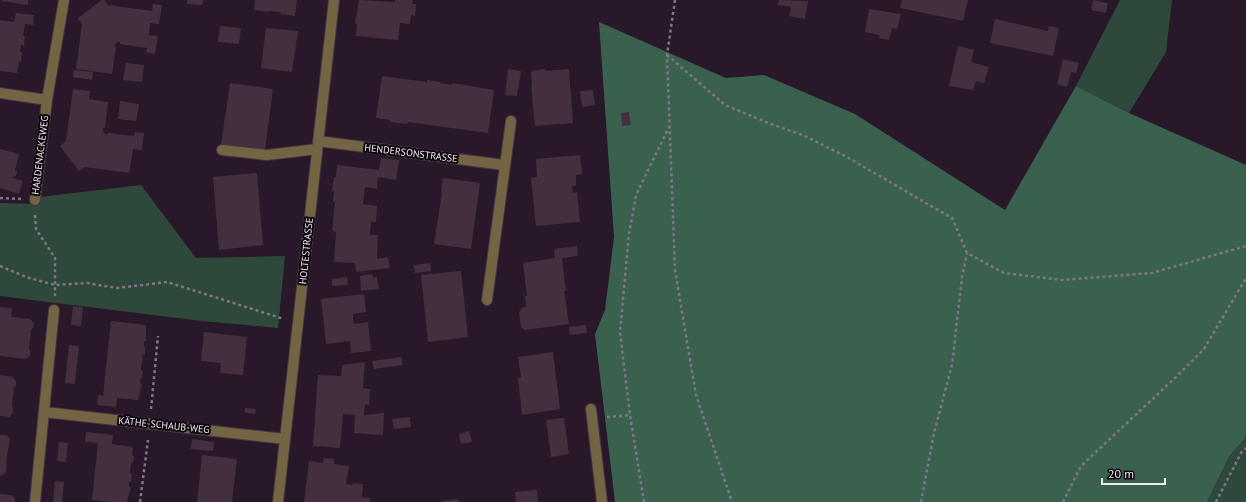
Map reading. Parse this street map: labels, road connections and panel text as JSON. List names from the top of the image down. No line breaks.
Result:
{"streets":{"street":["HENDERSONSTRASSE","HARDENACKEWEG","HOLTESTRASSE","KÄTHE-SCHAUB-WEG"]},"crossings":[["HENDERSONSTRASSE","HOLTESTRASSE"],["HOLTESTRASSE","KÄTHE-SCHAUB-WEG"]],"scale_bar":"20 m"}
